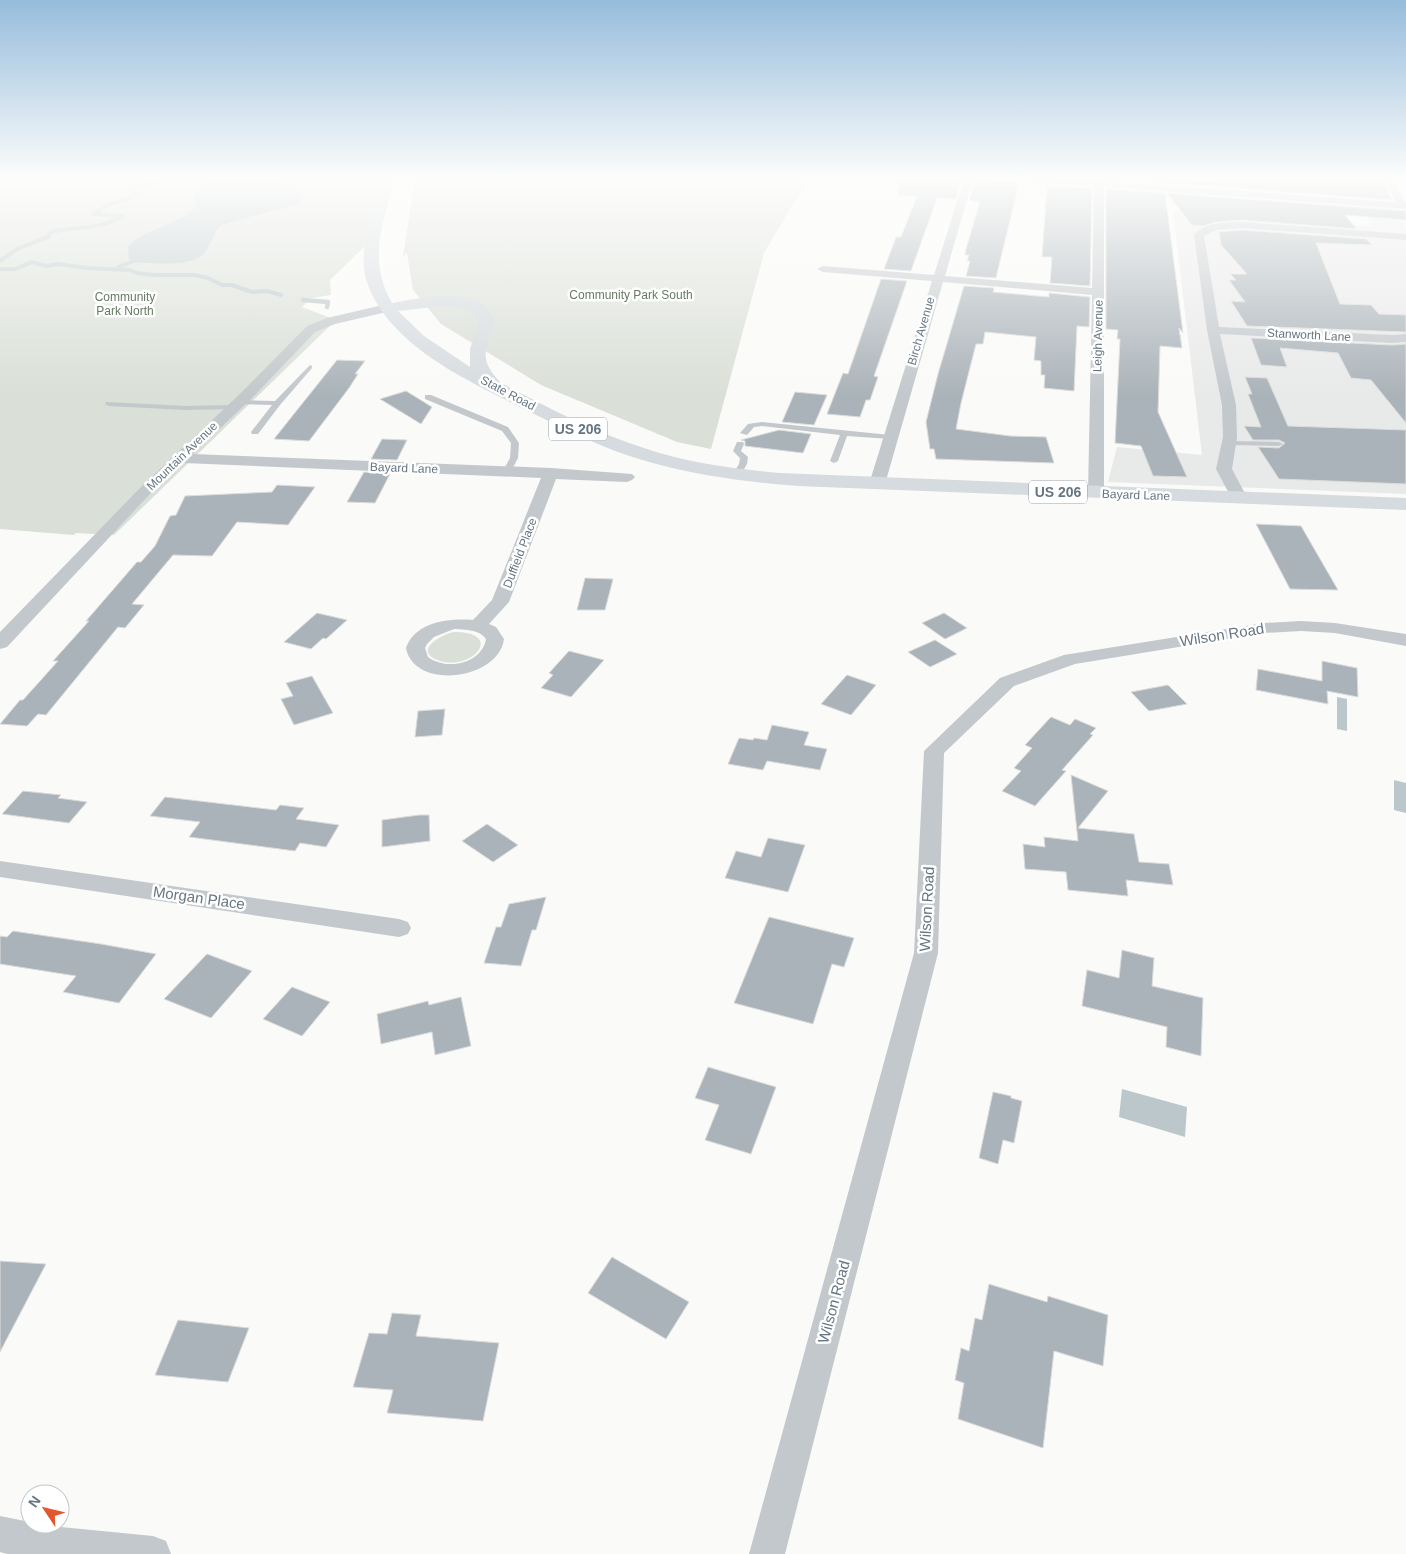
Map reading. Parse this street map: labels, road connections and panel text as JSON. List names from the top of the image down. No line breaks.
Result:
{"streets":{"highway":["State Road","US 206","Bayard Lane"],"street":["Birch Avenue","Stanworth Lane","Leigh Avenue","Mountain Avenue","Duffield Place","Wilson Road","Morgan Place"]},"crossings":[["Birch Avenue","Bayard Lane"],["Leigh Avenue","Bayard Lane"],["State Road","Mountain Avenue"],["State Road","Bayard Lane"],["Mountain Avenue","Bayard Lane"],["Bayard Lane","Duffield Place"]],"parks":["Community Park South","Community Park North"],"north":"top left"}
